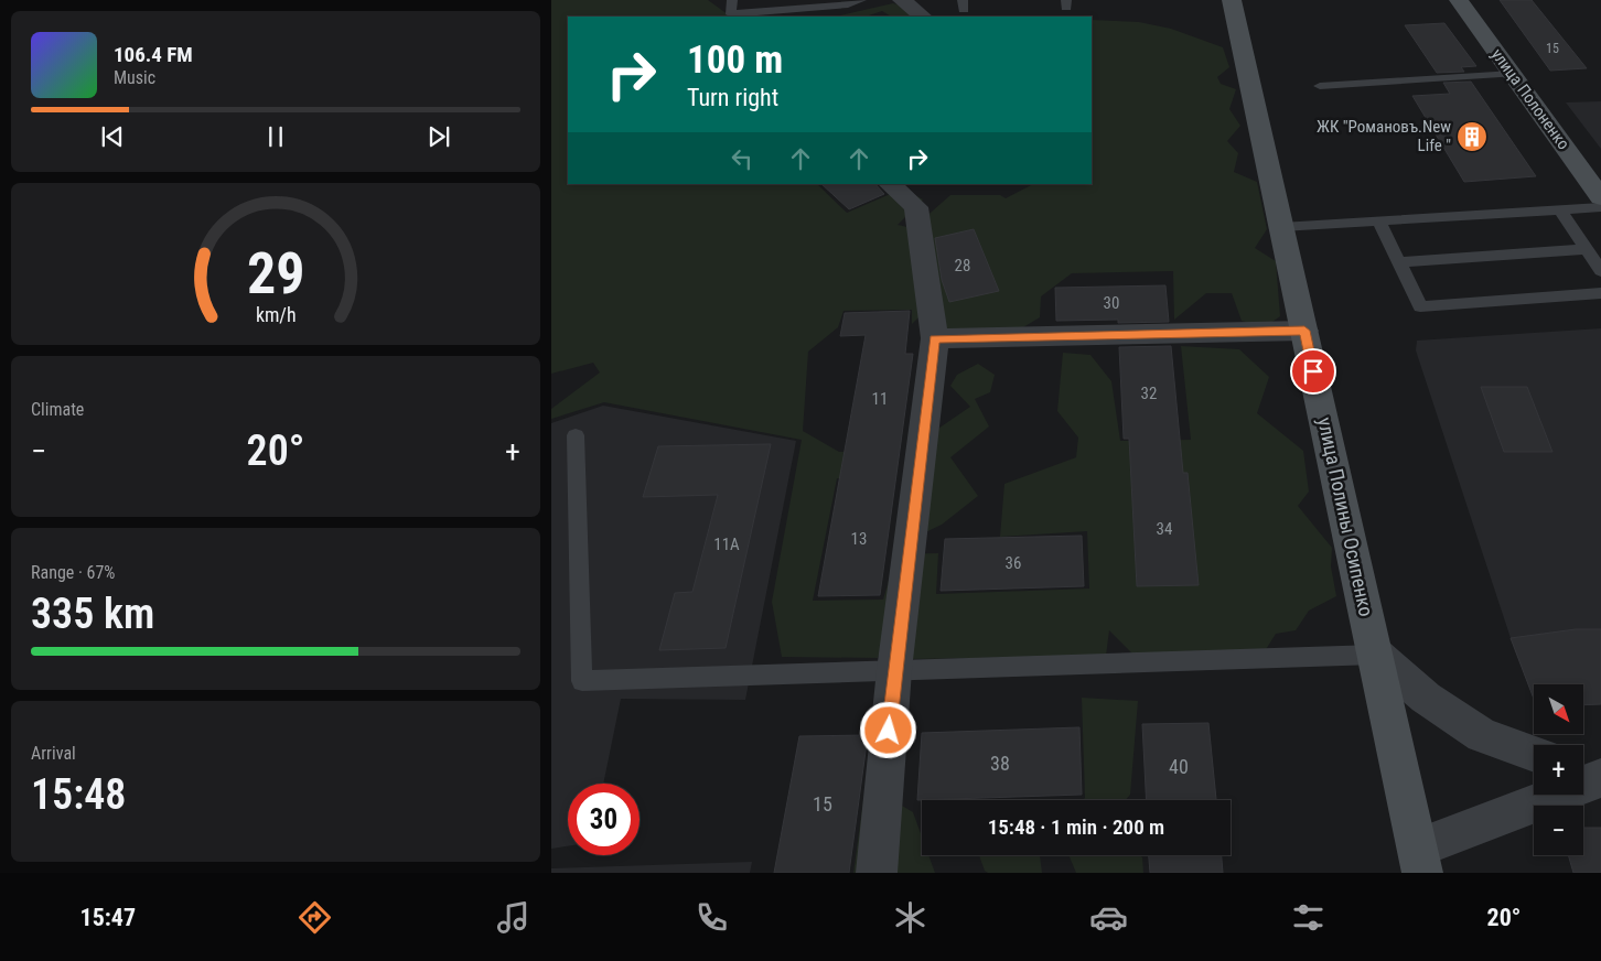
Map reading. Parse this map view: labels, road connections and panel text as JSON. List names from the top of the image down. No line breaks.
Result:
{"streets":{"main road":["улица Полоненко","улица Полины Осипенко"]},"places":{"building":["ЖК \"Романовъ.New Life \""]},"house_numbers":["15","28","30","32","11","34","13","11А","36","38","40","15"],"north":"bottom right","page":{"turn":["100 m","Turn right"],"song":["106.4 FM","Music"],"tile":["Climate",["Range · 67%","335 km"],["Arrival","15:48"]],"heat":["−","20°","+"],"map_buttons":["+","−"],"limit":"30","trip":"15:48 · 1 min · 200 m","tabs":["15:47","20°"],"gauge":["29","km/h"]}}
